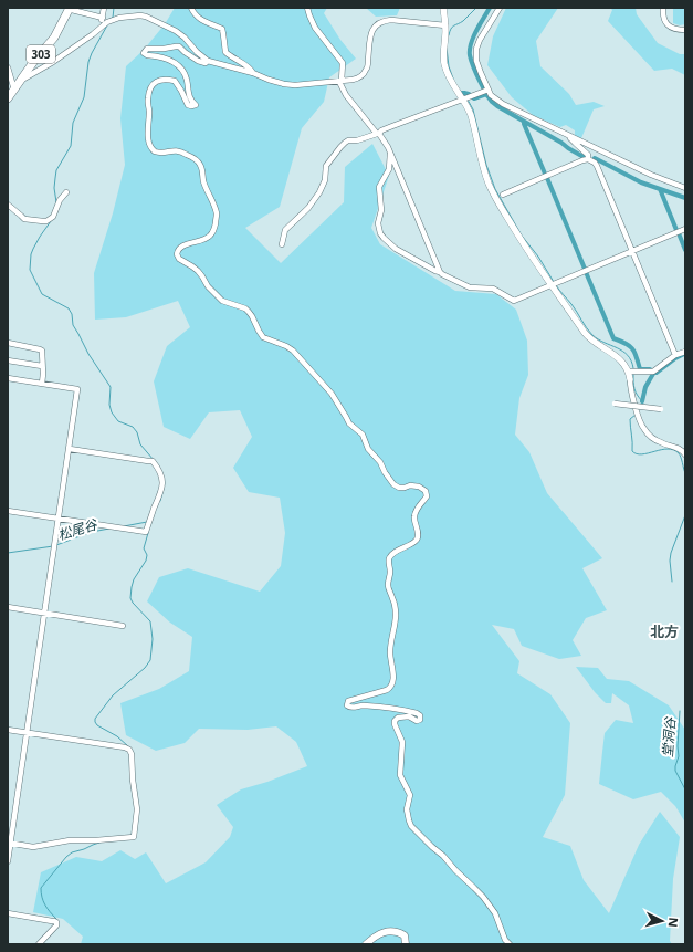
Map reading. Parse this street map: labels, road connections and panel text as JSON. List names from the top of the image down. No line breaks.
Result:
{"streets":{"highway":["303"]},"districts":["北方"],"water":["松尾谷","堂洞谷"],"north":"right"}
